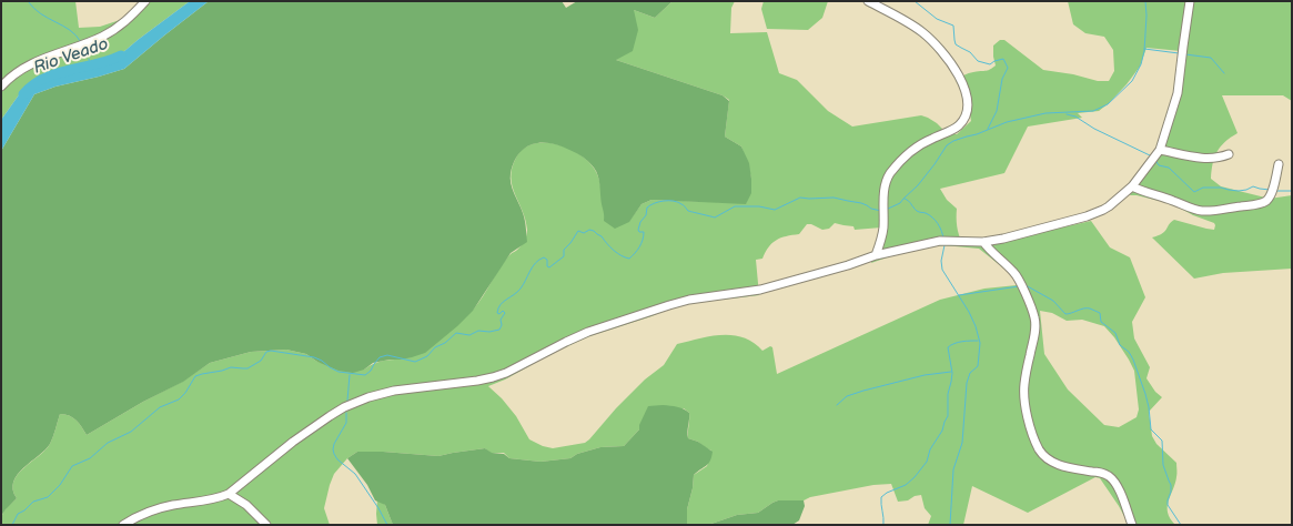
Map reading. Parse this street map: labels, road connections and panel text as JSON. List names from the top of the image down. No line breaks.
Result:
{"water":["Rio Veado"]}
